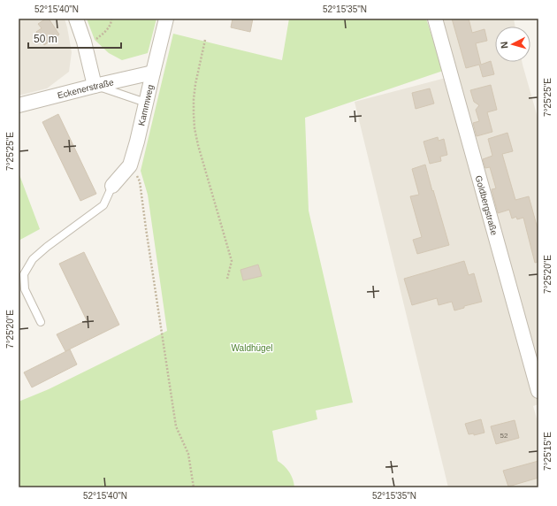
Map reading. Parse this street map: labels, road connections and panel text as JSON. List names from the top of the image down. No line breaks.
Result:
{"streets":{"street":["Eckenerstraße","Kammweg","Goldbergstraße"]},"crossings":[["Eckenerstraße","Kammweg"]],"parks":["Waldhügel"],"house_numbers":["52"],"scale_bar":"50 m","north":"left","coordinates":["52°15'40\"N","52°15'35\"N","7°25'25\"E","7°25'20\"E","7°25'15\"E"]}
